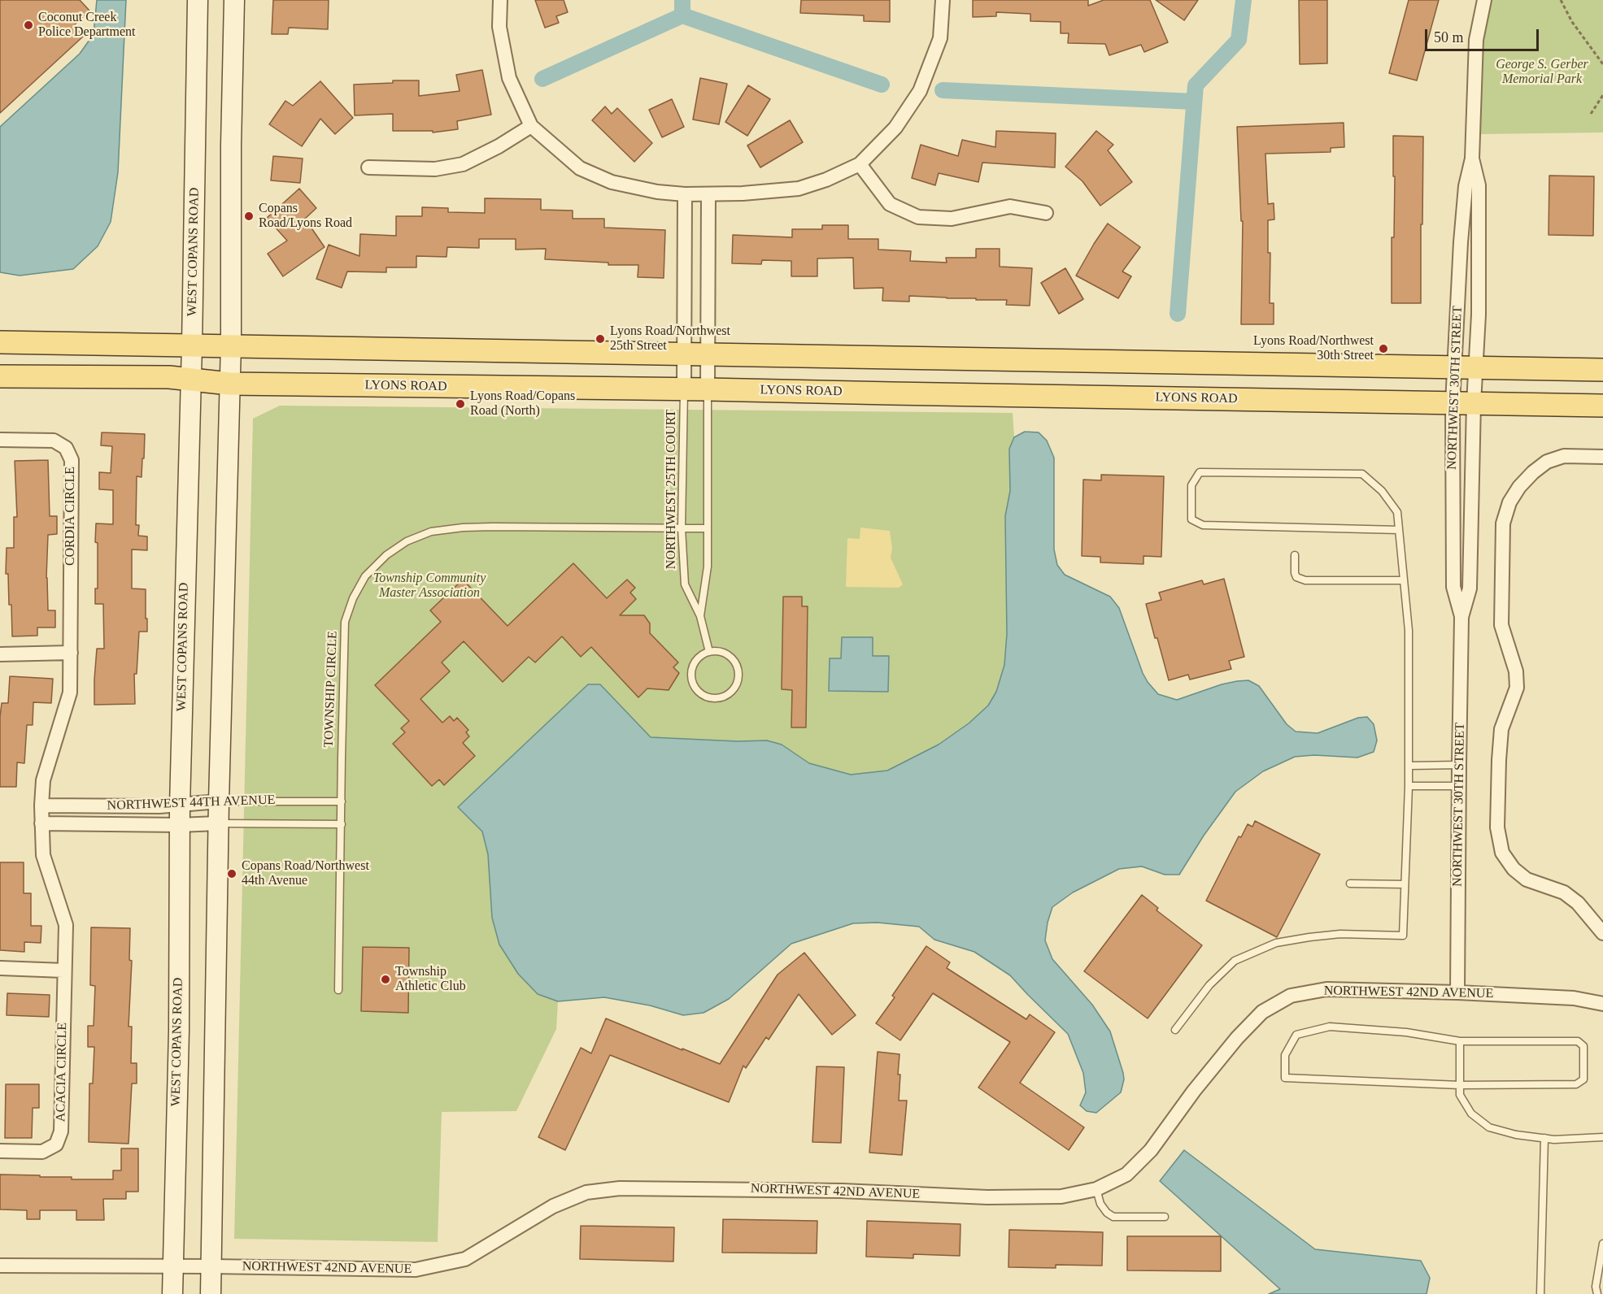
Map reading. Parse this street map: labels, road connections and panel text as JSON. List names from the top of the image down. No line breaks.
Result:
{"streets":{"main road":["WEST COPANS ROAD","LYONS ROAD"],"street":["NORTHWEST 30TH STREET","CORDIA CIRCLE","NORTHWEST 44TH AVENUE","NORTHWEST 42ND AVENUE","ACACIA CIRCLE"],"lane":["NORTHWEST 25TH COURT","TOWNSHIP CIRCLE"]},"crossings":[["WEST COPANS ROAD","LYONS ROAD"],["WEST COPANS ROAD","NORTHWEST 44TH AVENUE"],["WEST COPANS ROAD","NORTHWEST 42ND AVENUE"],["LYONS ROAD","NORTHWEST 30TH STREET"],["LYONS ROAD","NORTHWEST 25TH COURT"],["NORTHWEST 30TH STREET","NORTHWEST 42ND AVENUE"],["NORTHWEST 25TH COURT","TOWNSHIP CIRCLE"],["CORDIA CIRCLE","NORTHWEST 44TH AVENUE"],["CORDIA CIRCLE","ACACIA CIRCLE"],["TOWNSHIP CIRCLE","NORTHWEST 44TH AVENUE"],["NORTHWEST 44TH AVENUE","ACACIA CIRCLE"]],"parks":["George S. Gerber Memorial Park","Township Community Master Association"],"places":["Coconut Creek Police Department","Copans Road/Lyons Road","Lyons Road/Northwest 25th Street","Lyons Road/Northwest 30th Street","Lyons Road/Copans Road (North)","Copans Road/Northwest 44th Avenue","Township Athletic Club"],"scale_bar":"50 m"}
